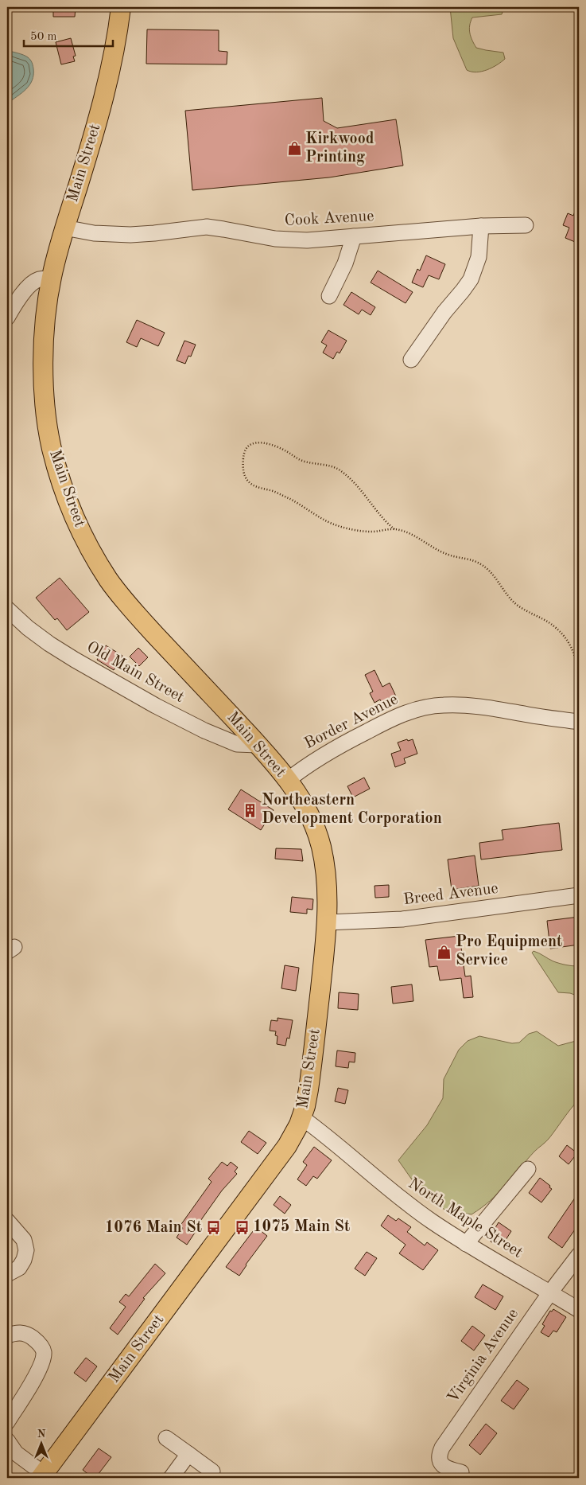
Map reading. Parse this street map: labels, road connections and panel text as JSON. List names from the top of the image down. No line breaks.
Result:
{"streets":{"main road":["Main Street"],"street":["Cook Avenue","Old Main Street","Border Avenue","Breed Avenue","North Maple Street","Virginia Avenue"]},"crossings":[["Main Street","Cook Avenue"],["Main Street","Old Main Street"],["Main Street","Border Avenue"],["Main Street","Breed Avenue"],["Main Street","North Maple Street"],["North Maple Street","Virginia Avenue"]],"places":{"shop":["Kirkwood Printing","Pro Equipment Service"],"building":["Northeastern Development Corporation"],"bus stop":["1075 Main St","1076 Main St"]},"scale_bar":"50 m","north":"top"}
